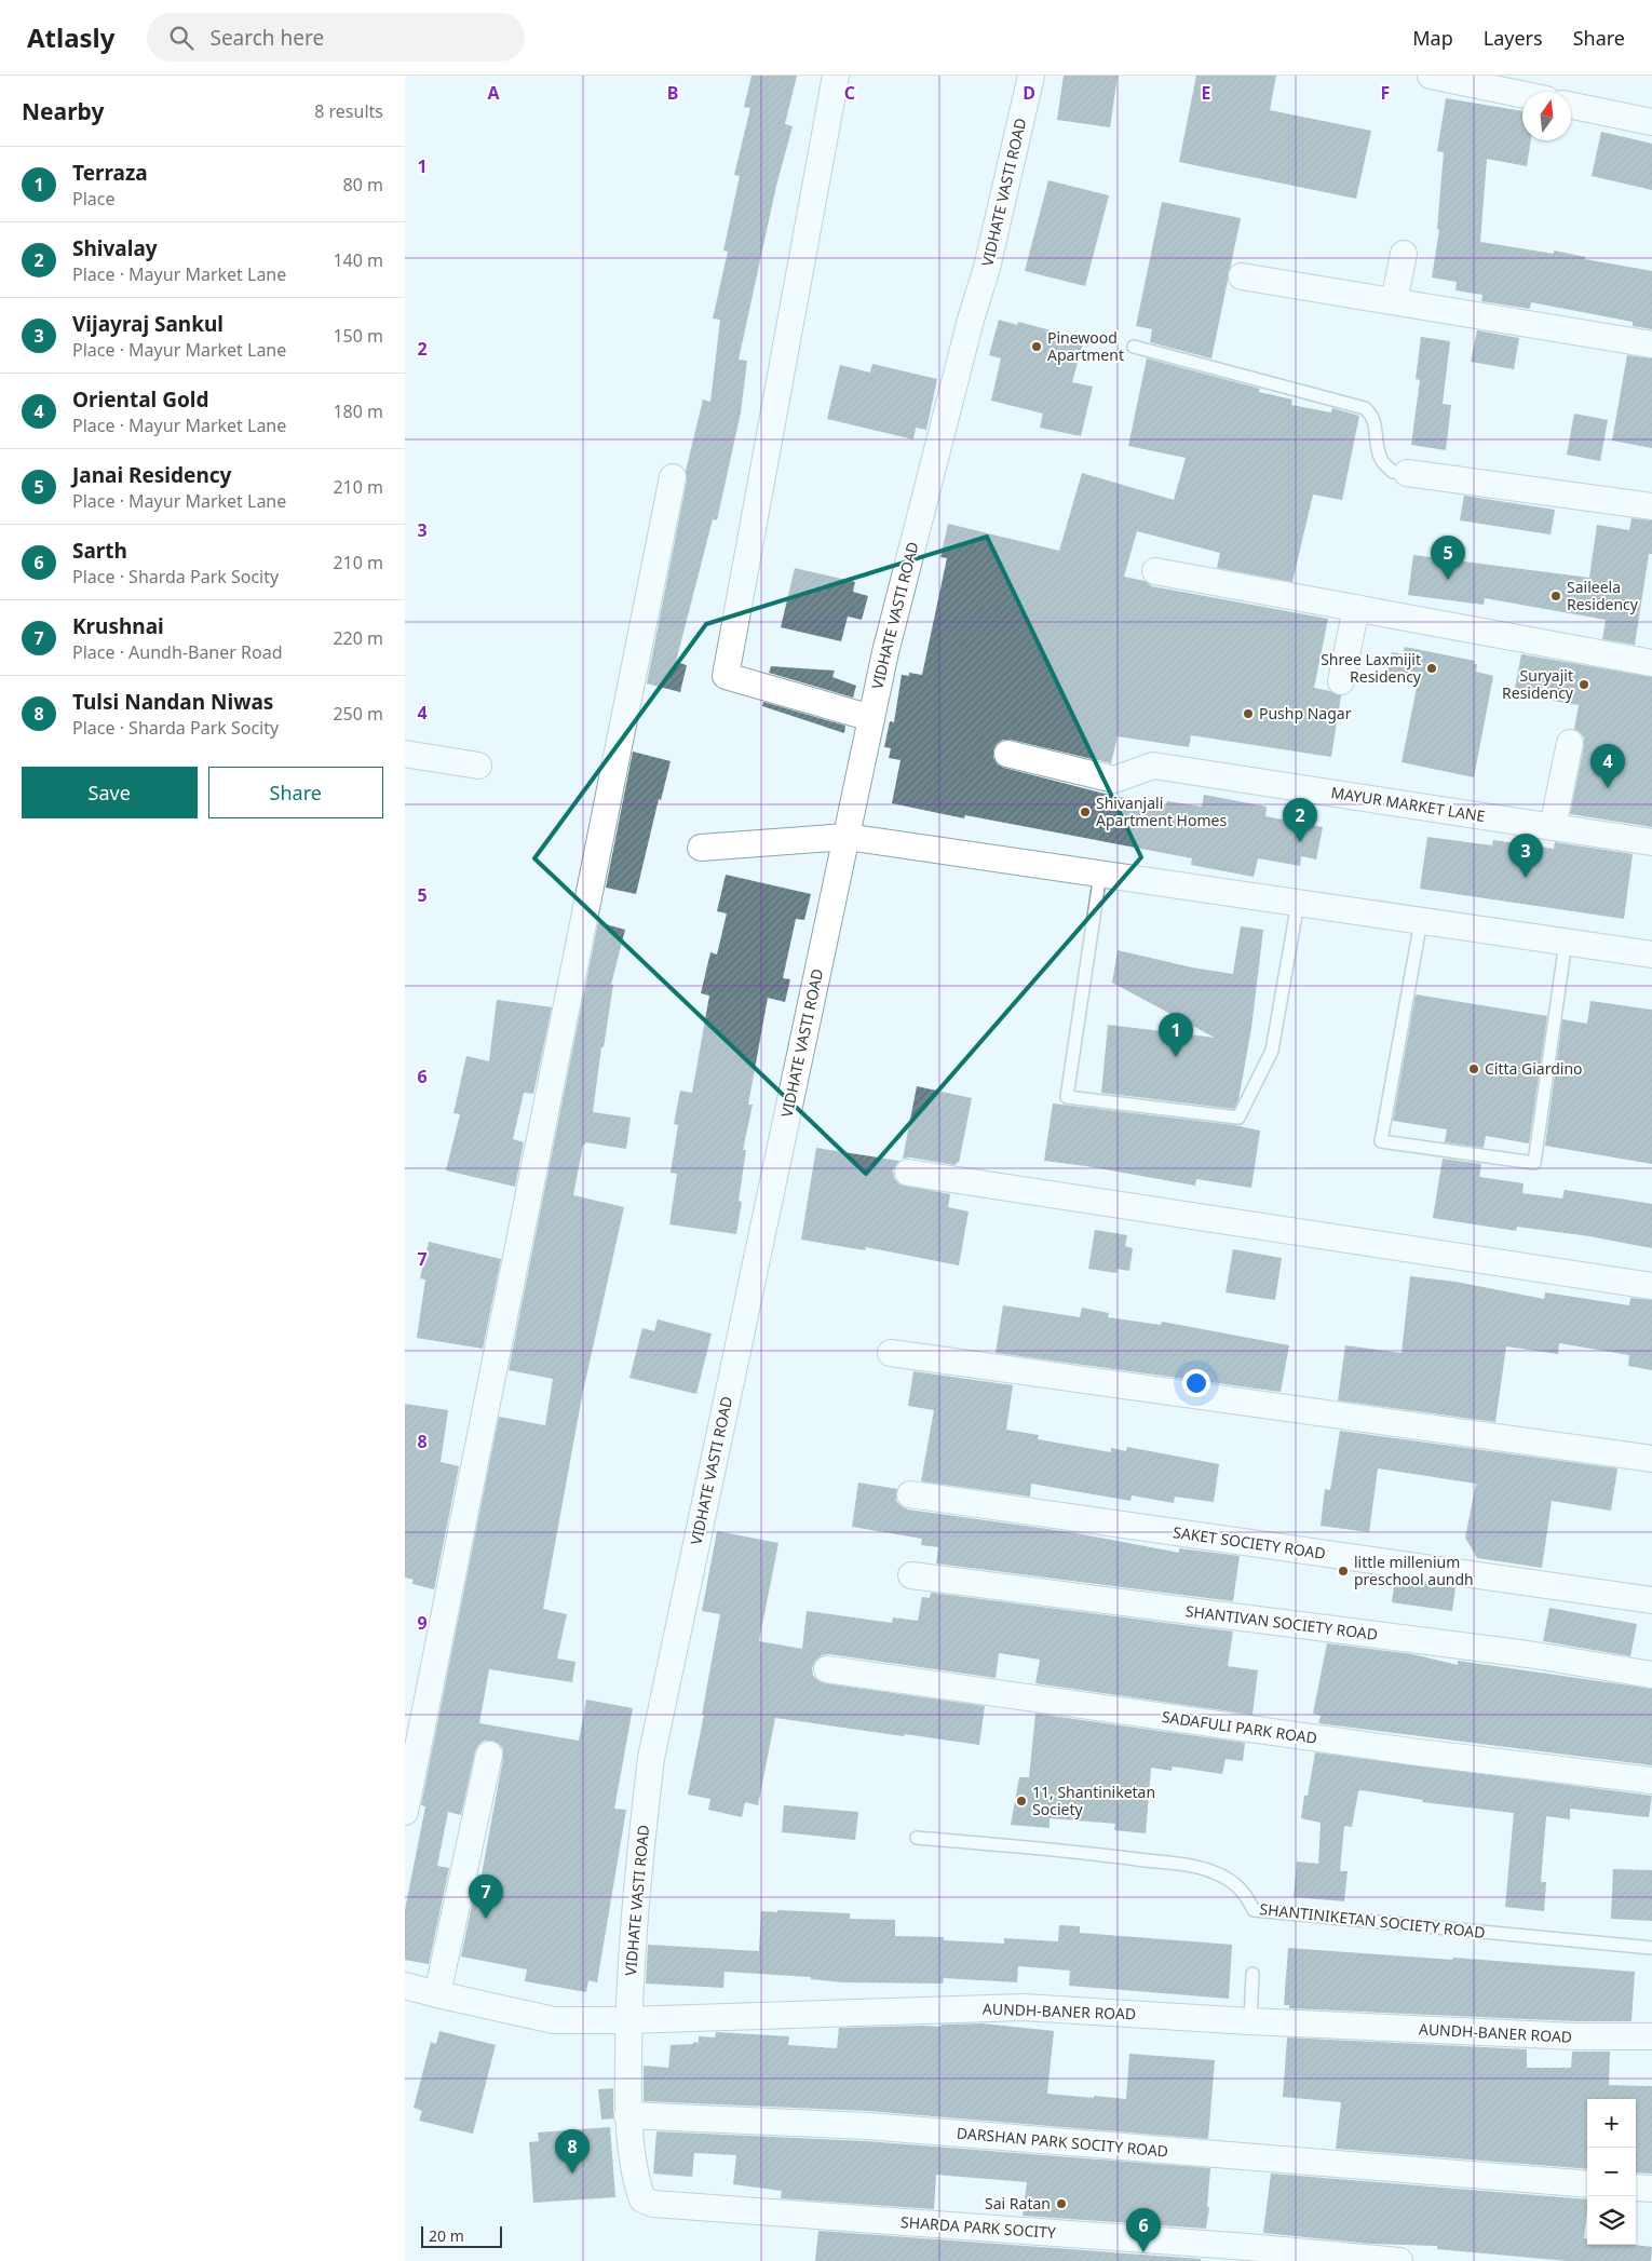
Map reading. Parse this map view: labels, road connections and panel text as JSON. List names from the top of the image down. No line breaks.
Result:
{"streets":{"street":["VIDHATE VASTI ROAD","MAYUR MARKET LANE","SAKET SOCIETY ROAD","SHANTIVAN SOCIETY ROAD","SADAFULI PARK ROAD","AUNDH-BANER ROAD","DARSHAN PARK SOCITY ROAD","SHARDA PARK SOCITY"],"lane":["SHANTINIKETAN SOCIETY ROAD"]},"crossings":[["VIDHATE VASTI ROAD","AUNDH-BANER ROAD"],["DARSHAN PARK SOCITY ROAD","SHARDA PARK SOCITY"]],"places":["Pinewood Apartment","Saileela Residency","Shree Laxmijit Residency","Suryajit Residency","Pushp Nagar","Shivanjali Apartment Homes","Citta Giardino","little millenium preschool aundh","11, Shantiniketan Society","Sai Ratan"],"scale_bar":"20 m","north":"top","page":{"header":"Atlasly","search":"Search here","nav":["Map","Layers","Share"],"heading":["Nearby","8 results"],"list":[{"mark":"1","name":"Terraza","note":"Place","value":"80 m"},{"mark":"2","name":"Shivalay","note":"Place · Mayur Market Lane","value":"140 m"},{"mark":"3","name":"Vijayraj Sankul","note":"Place · Mayur Market Lane","value":"150 m"},{"mark":"4","name":"Oriental Gold","note":"Place · Mayur Market Lane","value":"180 m"},{"mark":"5","name":"Janai Residency","note":"Place · Mayur Market Lane","value":"210 m"},{"mark":"6","name":"Sarth","note":"Place · Sharda Park Socity","value":"210 m"},{"mark":"7","name":"Krushnai","note":"Place · Aundh-Baner Road","value":"220 m"},{"mark":"8","name":"Tulsi Nandan Niwas","note":"Place · Sharda Park Socity","value":"250 m"}],"pins":["5","4","2","3","1","7","8","6"],"buttons":["Save","Share"],"map_buttons":["+","−"],"scale":"20 m"},"grid":{"columns":["A","B","C","D","E","F"],"rows":["1","2","3","4","5","6","7","8","9"]}}
